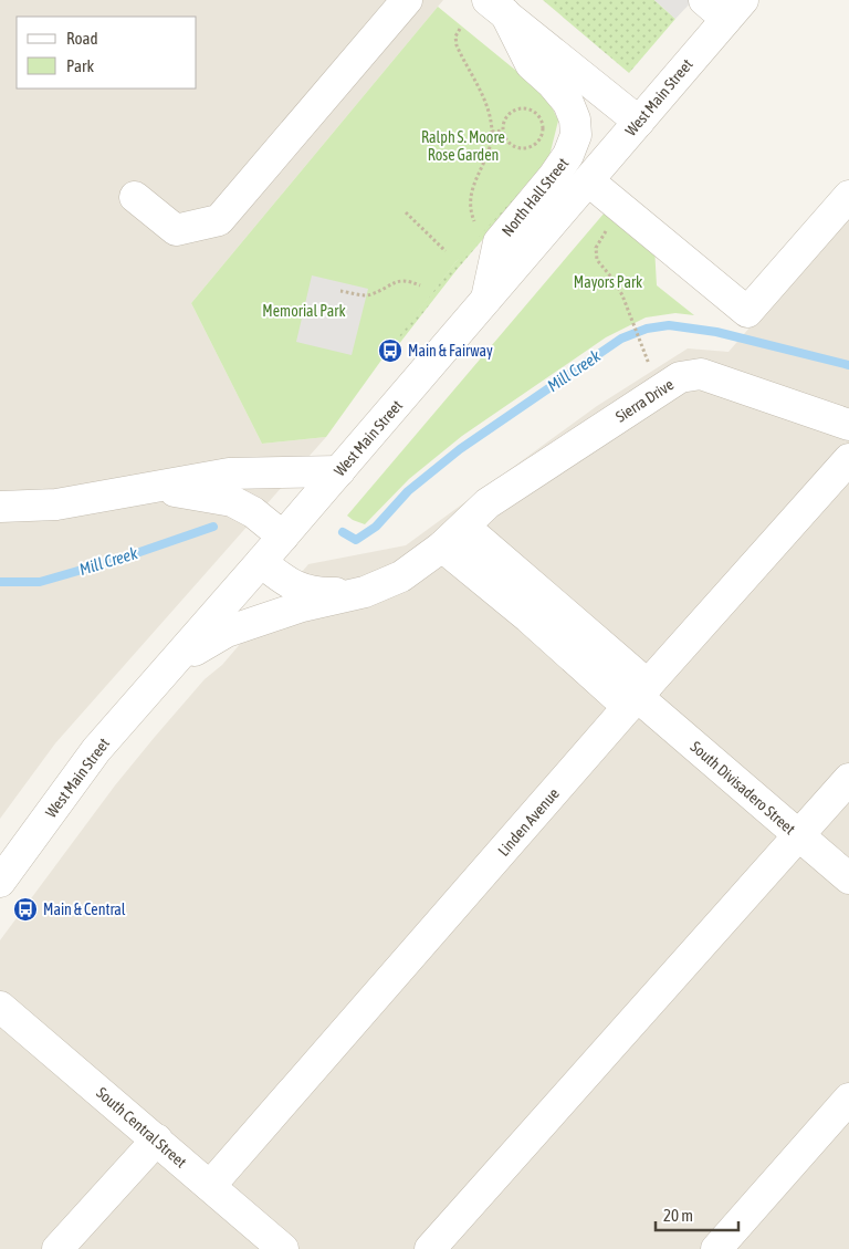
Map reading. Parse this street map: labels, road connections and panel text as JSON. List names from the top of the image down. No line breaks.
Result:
{"streets":{"street":["West Main Street","North Hall Street","Sierra Drive","South Divisadero Street","Linden Avenue","South Central Street"]},"crossings":[["West Main Street","North Hall Street"],["Sierra Drive","South Divisadero Street"],["South Divisadero Street","Linden Avenue"],["Linden Avenue","South Central Street"]],"water":["Mill Creek"],"parks":["Ralph S. Moore Rose Garden","Mayors Park","Memorial Park"],"places":{"bus stop":["Main & Fairway","Main & Central"]},"legend":["Road","Park"],"scale_bar":"20 m"}
